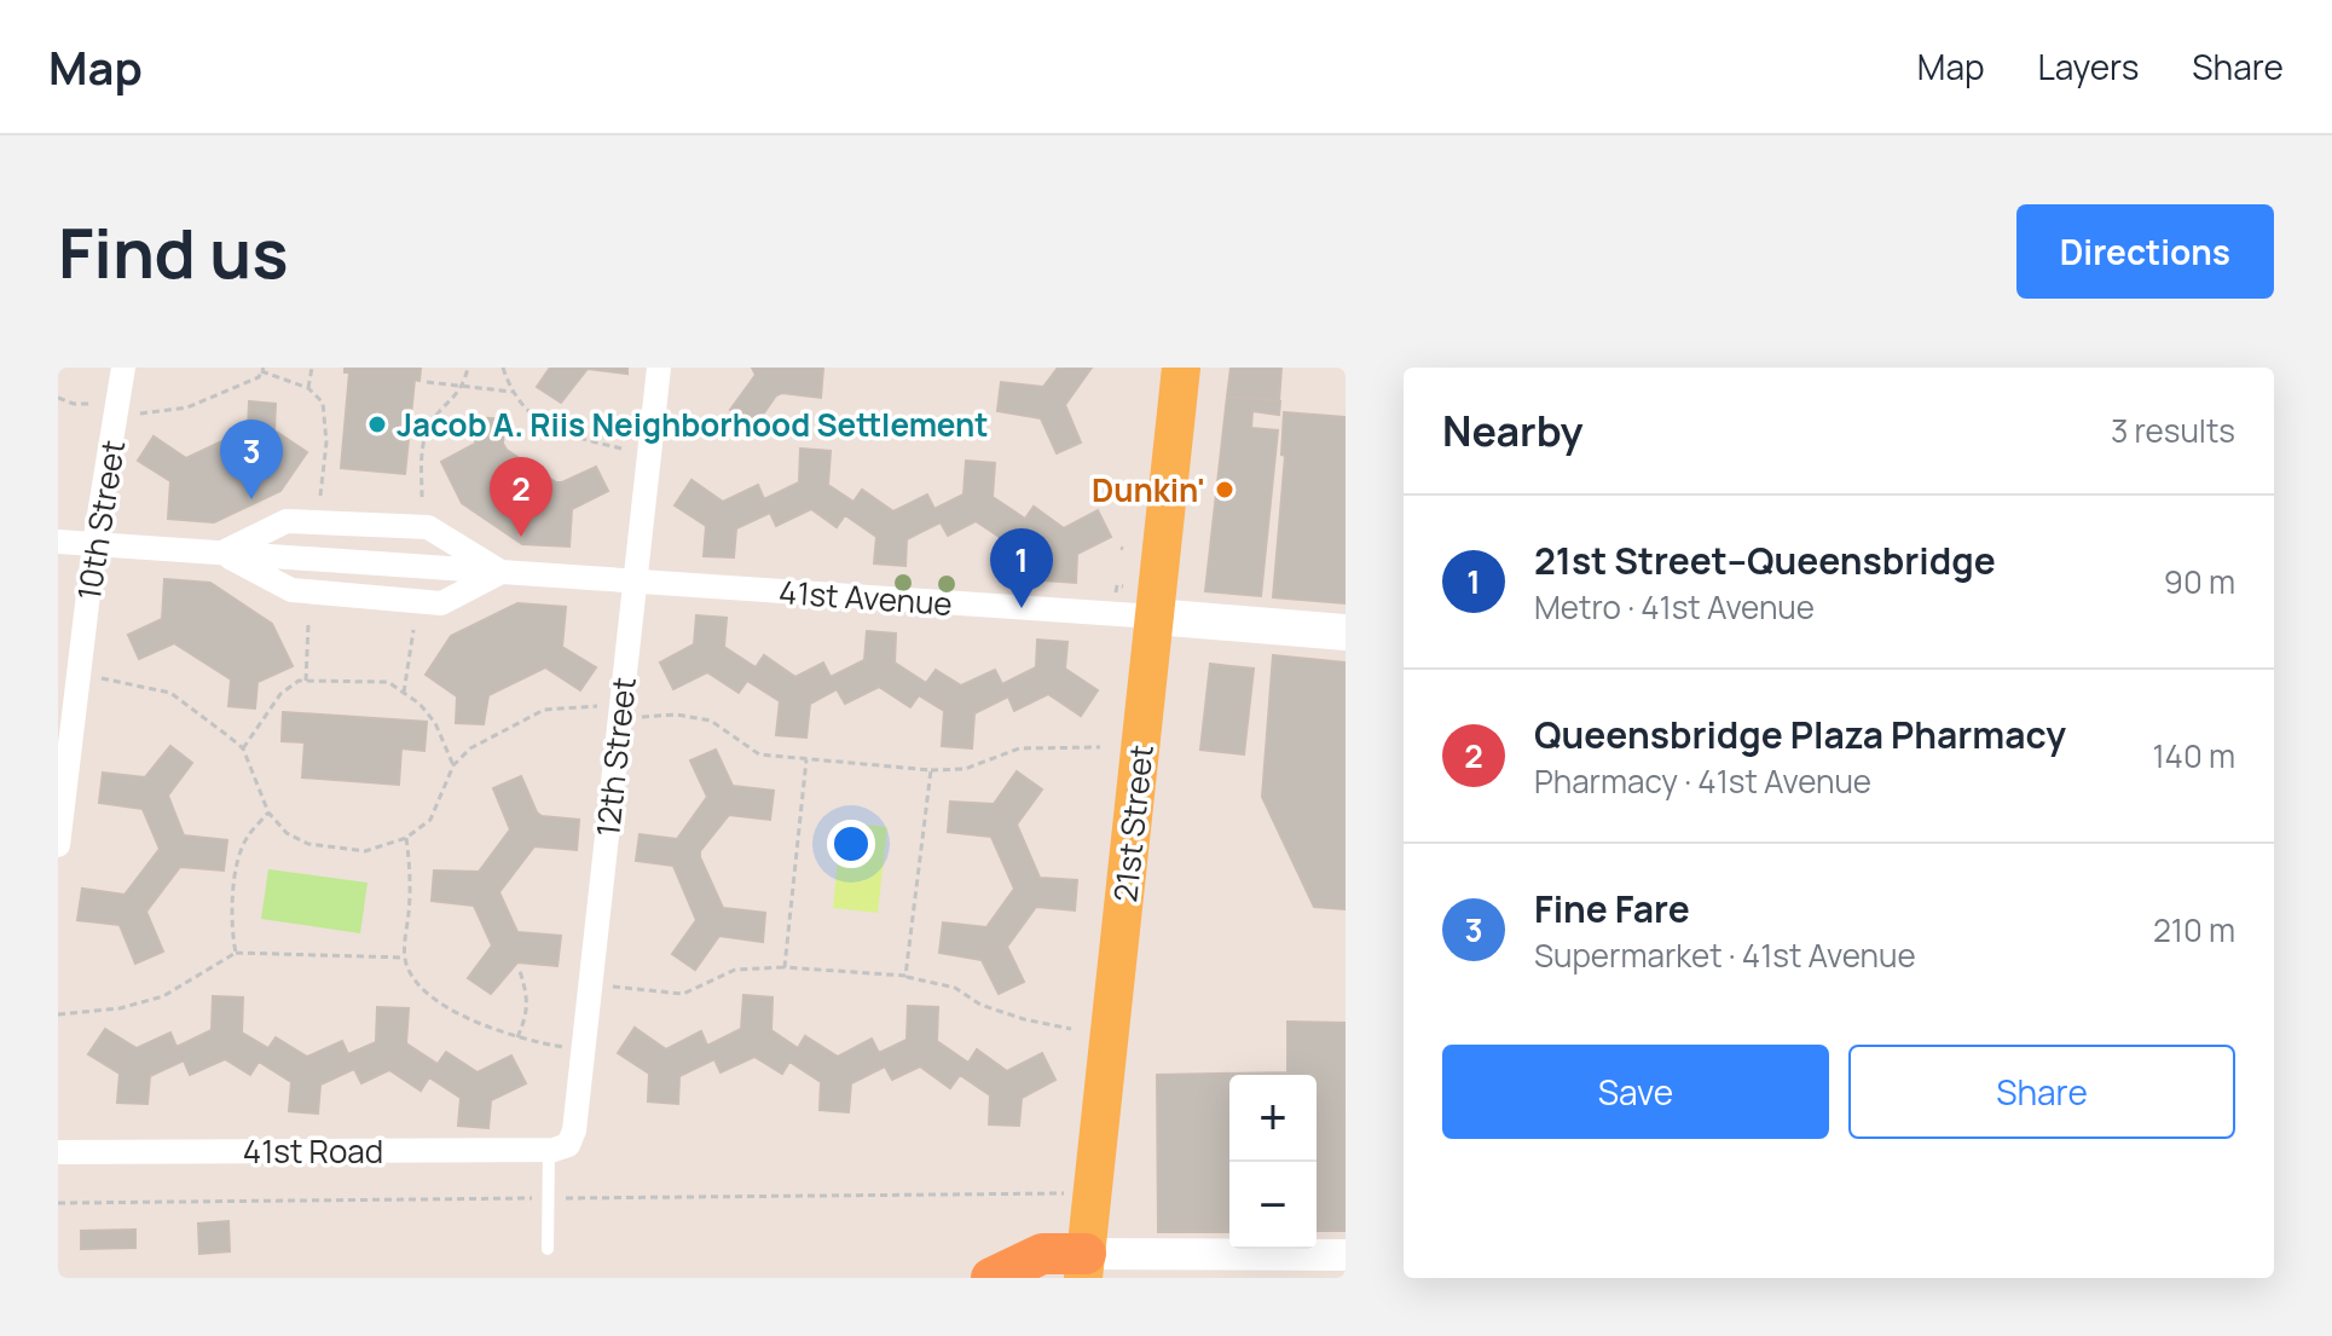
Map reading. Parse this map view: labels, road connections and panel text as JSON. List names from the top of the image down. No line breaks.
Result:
{"streets":{"main road":["41st Avenue","21st Street"],"street":["10th Street","12th Street","41st Road"]},"crossings":[["10th Street","41st Avenue"],["41st Avenue","12th Street"],["41st Avenue","21st Street"],["12th Street","41st Road"]],"places":["Jacob A. Riis Neighborhood Settlement","Dunkin'"],"page":{"header":"Map","nav":["Map","Layers","Share"],"buttons":["Directions",["Save","Share"]],"title":"Find us","heading":["Nearby","3 results"],"pins":["3","2","1"],"list":[{"mark":"1","name":"21st Street–Queensbridge","note":"Metro · 41st Avenue","value":"90 m"},{"mark":"2","name":"Queensbridge Plaza Pharmacy","note":"Pharmacy · 41st Avenue","value":"140 m"},{"mark":"3","name":"Fine Fare","note":"Supermarket · 41st Avenue","value":"210 m"}],"map_buttons":["+","−"]}}
